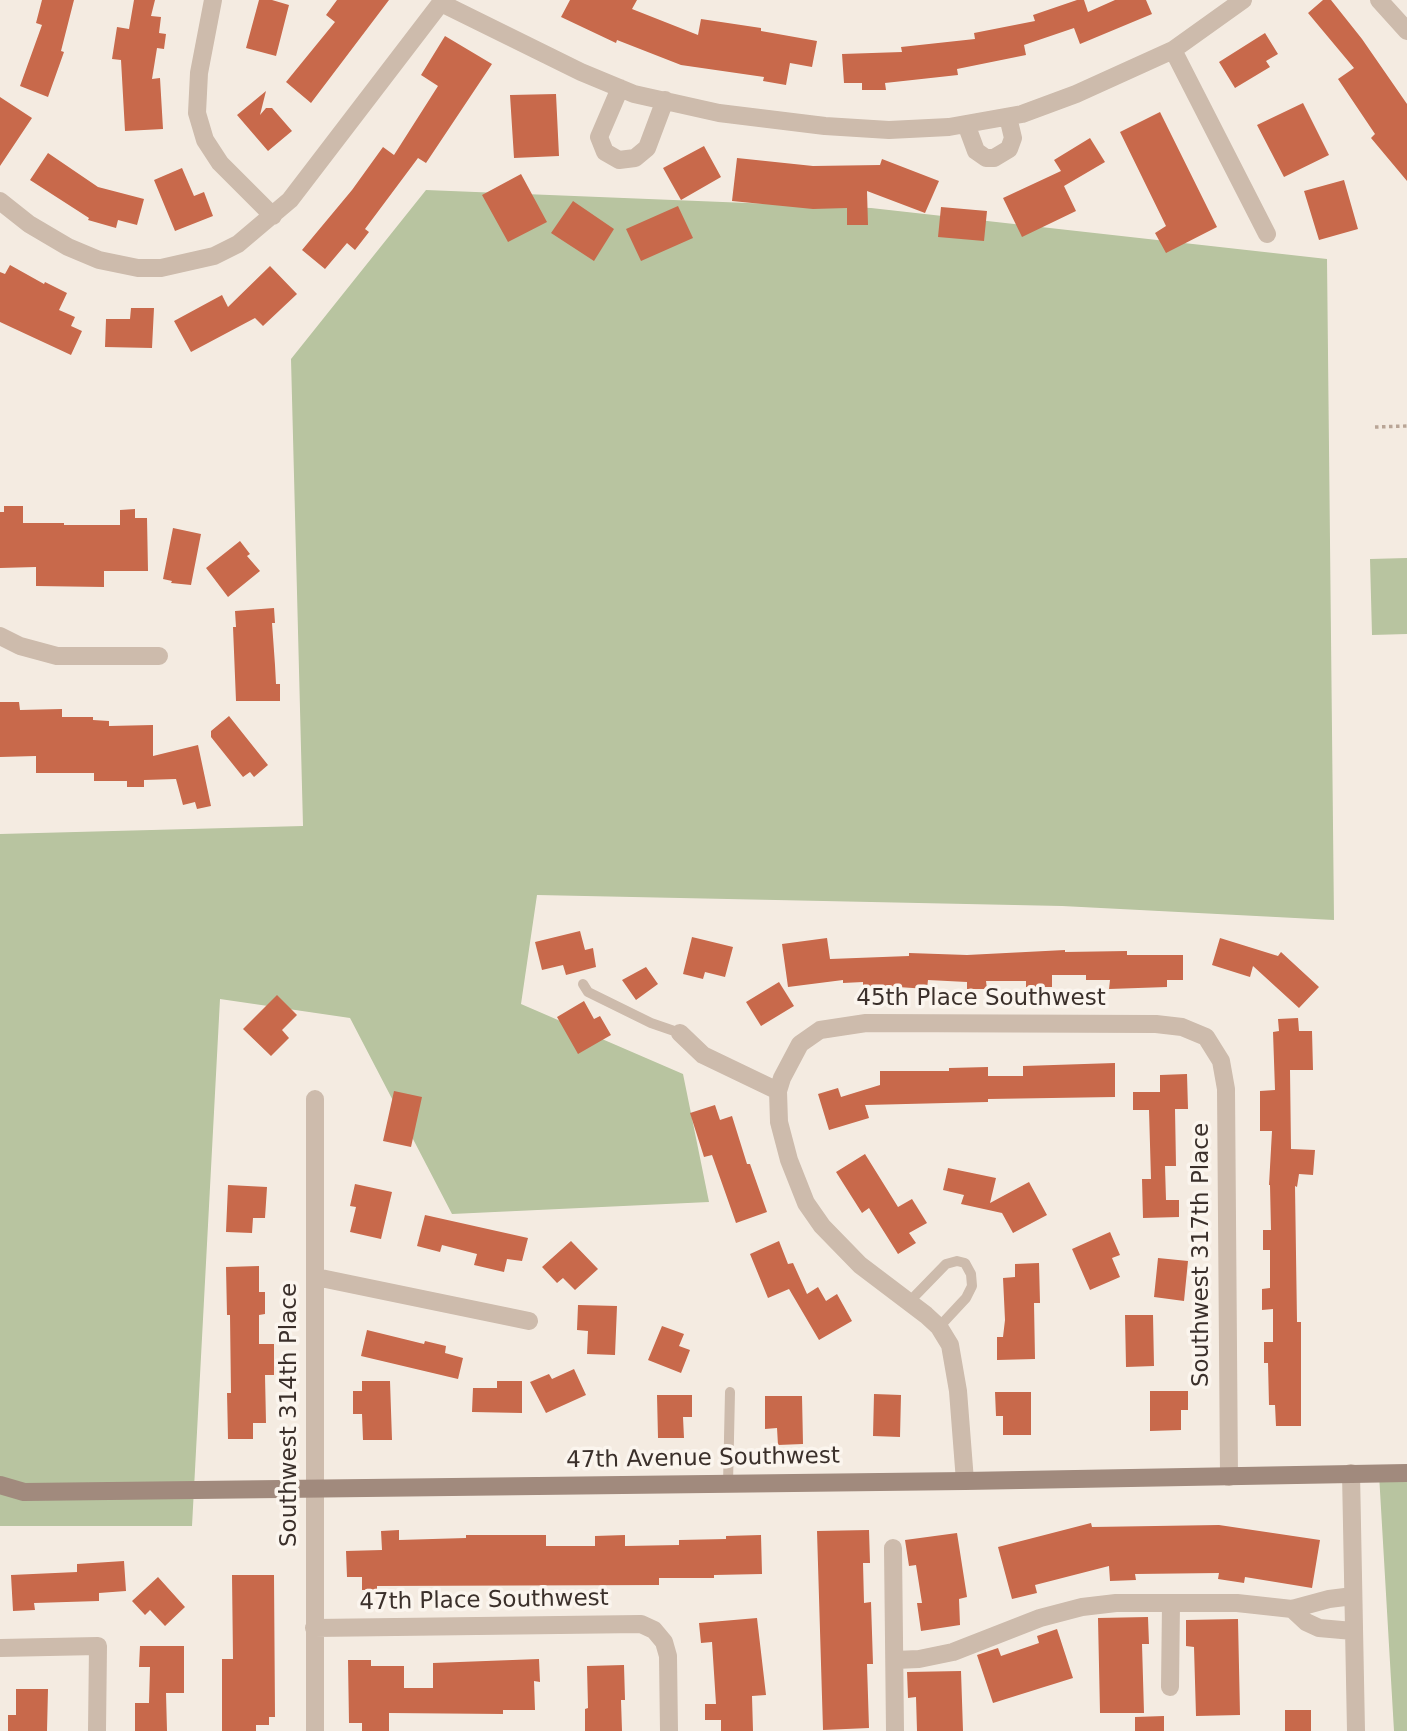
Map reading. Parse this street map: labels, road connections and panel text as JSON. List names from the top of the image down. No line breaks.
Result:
{"streets":{"main road":["47th Avenue Southwest"],"street":["45th Place Southwest","Southwest 317th Place","Southwest 314th Place","47th Place Southwest"]},"crossings":[["45th Place Southwest","Southwest 317th Place"],["Southwest 317th Place","47th Avenue Southwest"],["Southwest 314th Place","47th Avenue Southwest"],["Southwest 314th Place","47th Place Southwest"]]}
